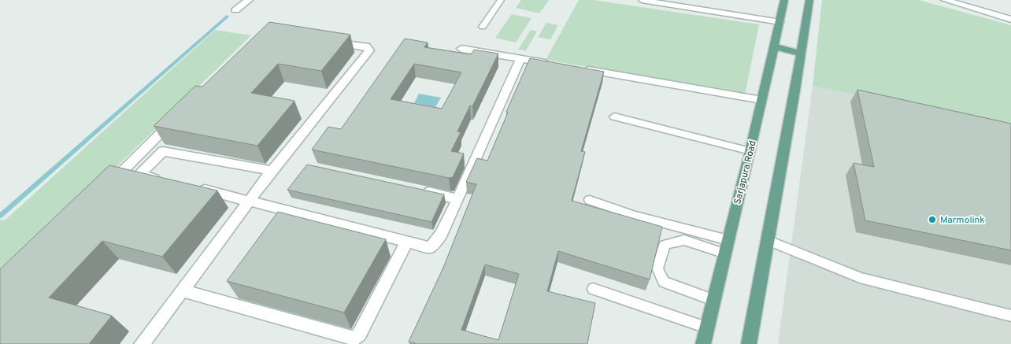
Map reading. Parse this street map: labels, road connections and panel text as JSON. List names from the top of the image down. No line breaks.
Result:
{"streets":{"main road":["Sarjapura Road"]},"places":["Marmolink"]}
